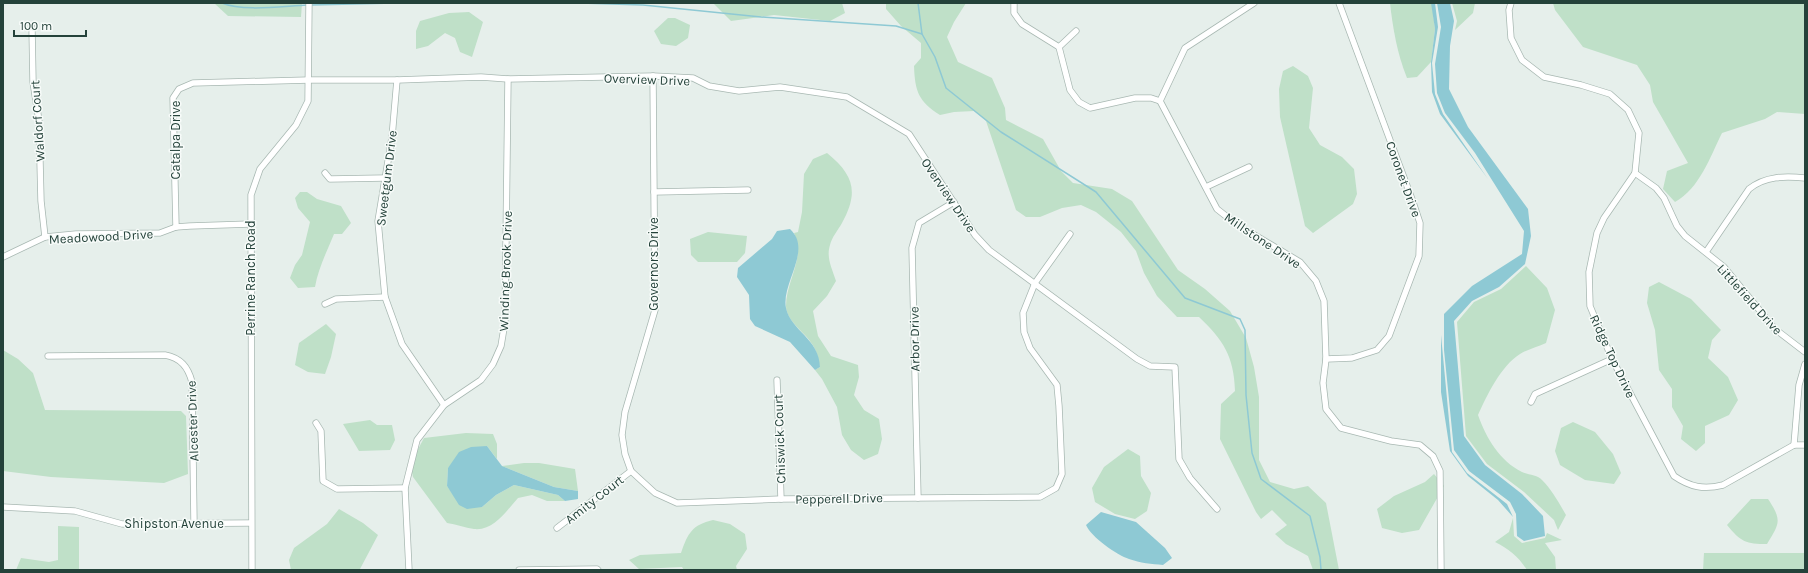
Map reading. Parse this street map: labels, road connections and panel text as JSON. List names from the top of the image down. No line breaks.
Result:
{"streets":{"street":["Overview Drive","Waldorf Court","Catalpa Drive","Sweetgum Drive","Coronet Drive","Meadowood Drive","Millstone Drive","Governors Drive","Winding Brook Drive","Perrine Ranch Road","Littlefield Drive","Arbor Drive","Ridge Top Drive","Alcester Drive","Chiswick Court","Pepperell Drive","Amity Court","Shipston Avenue"]},"crossings":[["Overview Drive","Catalpa Drive"],["Overview Drive","Sweetgum Drive"],["Overview Drive","Governors Drive"],["Overview Drive","Winding Brook Drive"],["Overview Drive","Perrine Ranch Road"],["Overview Drive","Arbor Drive"],["Overview Drive","Pepperell Drive"],["Waldorf Court","Meadowood Drive"],["Catalpa Drive","Meadowood Drive"],["Catalpa Drive","Perrine Ranch Road"],["Sweetgum Drive","Winding Brook Drive"],["Coronet Drive","Millstone Drive"],["Meadowood Drive","Perrine Ranch Road"],["Governors Drive","Pepperell Drive"],["Governors Drive","Amity Court"],["Perrine Ranch Road","Shipston Avenue"],["Littlefield Drive","Ridge Top Drive"],["Arbor Drive","Pepperell Drive"],["Alcester Drive","Shipston Avenue"],["Chiswick Court","Pepperell Drive"],["Pepperell Drive","Amity Court"]],"scale_bar":"100 m"}
